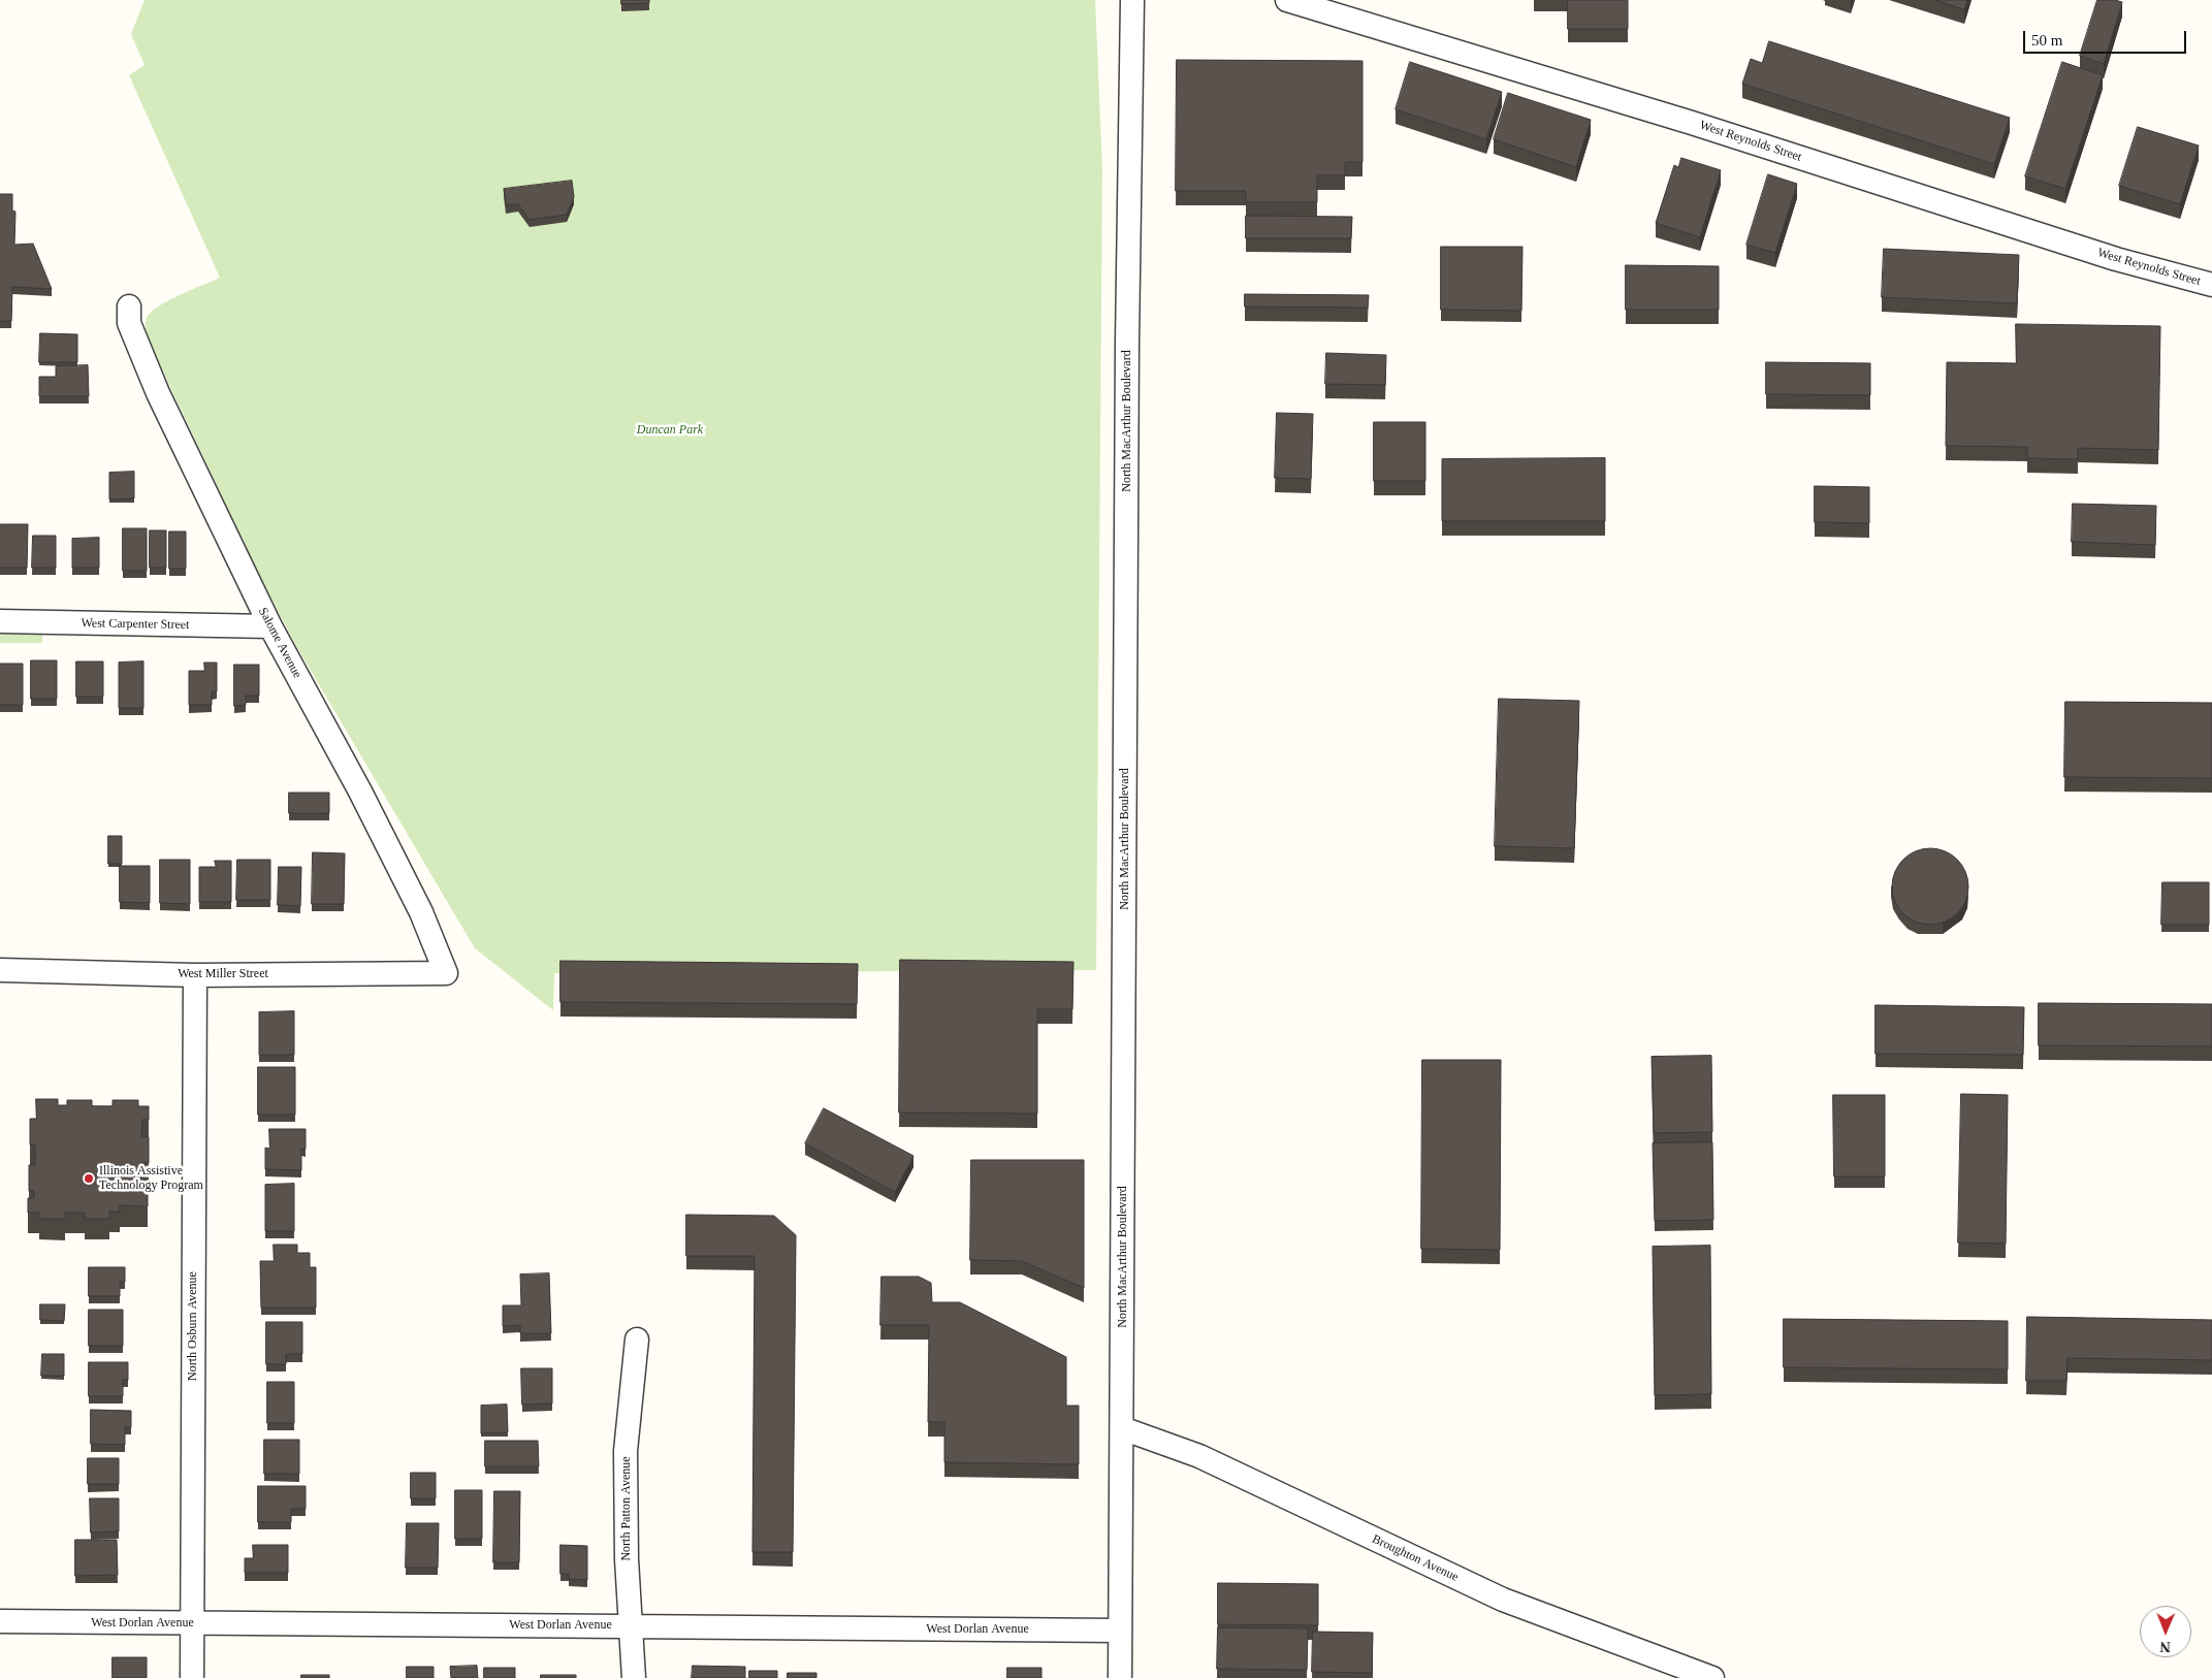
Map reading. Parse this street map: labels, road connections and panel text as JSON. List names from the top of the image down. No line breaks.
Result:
{"streets":{"street":["West Reynolds Street","North MacArthur Boulevard","West Carpenter Street","Salome Avenue","West Miller Street","North Osburn Avenue","North Patton Avenue","Broughton Avenue","West Dorlan Avenue"]},"crossings":[["North MacArthur Boulevard","Broughton Avenue"],["North MacArthur Boulevard","West Dorlan Avenue"],["West Carpenter Street","Salome Avenue"],["Salome Avenue","West Miller Street"],["West Miller Street","North Osburn Avenue"],["North Osburn Avenue","West Dorlan Avenue"],["North Patton Avenue","West Dorlan Avenue"]],"parks":["Duncan Park"],"places":["Illinois Assistive Technology Program"],"scale_bar":"50 m","north":"bottom"}
